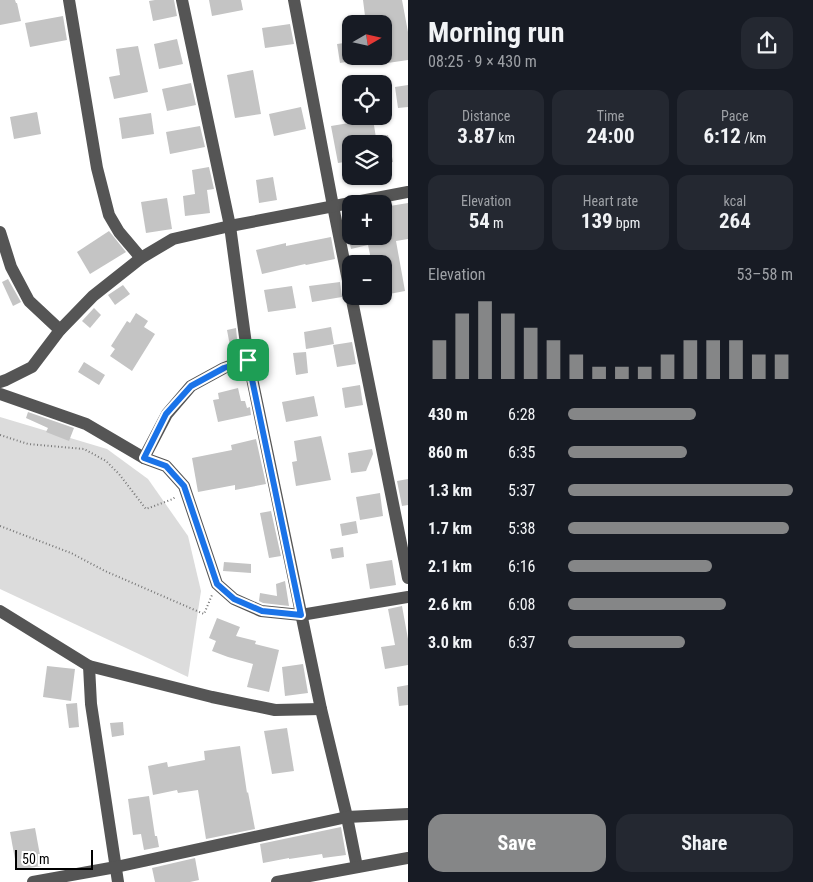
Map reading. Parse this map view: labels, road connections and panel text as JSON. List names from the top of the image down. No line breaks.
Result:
{"scale_bar":"50 m","north":"right","page":{"heading":["Morning run","08:25 · 9 × 430 m"],"map_buttons":["+","−"],"stats":[["Distance","3.87 km"],["Time","24:00"],["Pace","6:12 /km"],["Elevation","54 m"],["Heart rate","139 bpm"],["kcal","264"]],"chart":["Elevation","53–58 m"],"list":[{"name":"430 m","note":"6:28"},{"name":"860 m","note":"6:35"},{"name":"1.3 km","note":"5:37"},{"name":"1.7 km","note":"5:38"},{"name":"2.1 km","note":"6:16"},{"name":"2.6 km","note":"6:08"},{"name":"3.0 km","note":"6:37"}],"buttons":["Save","Share"],"scale":"50 m"}}
